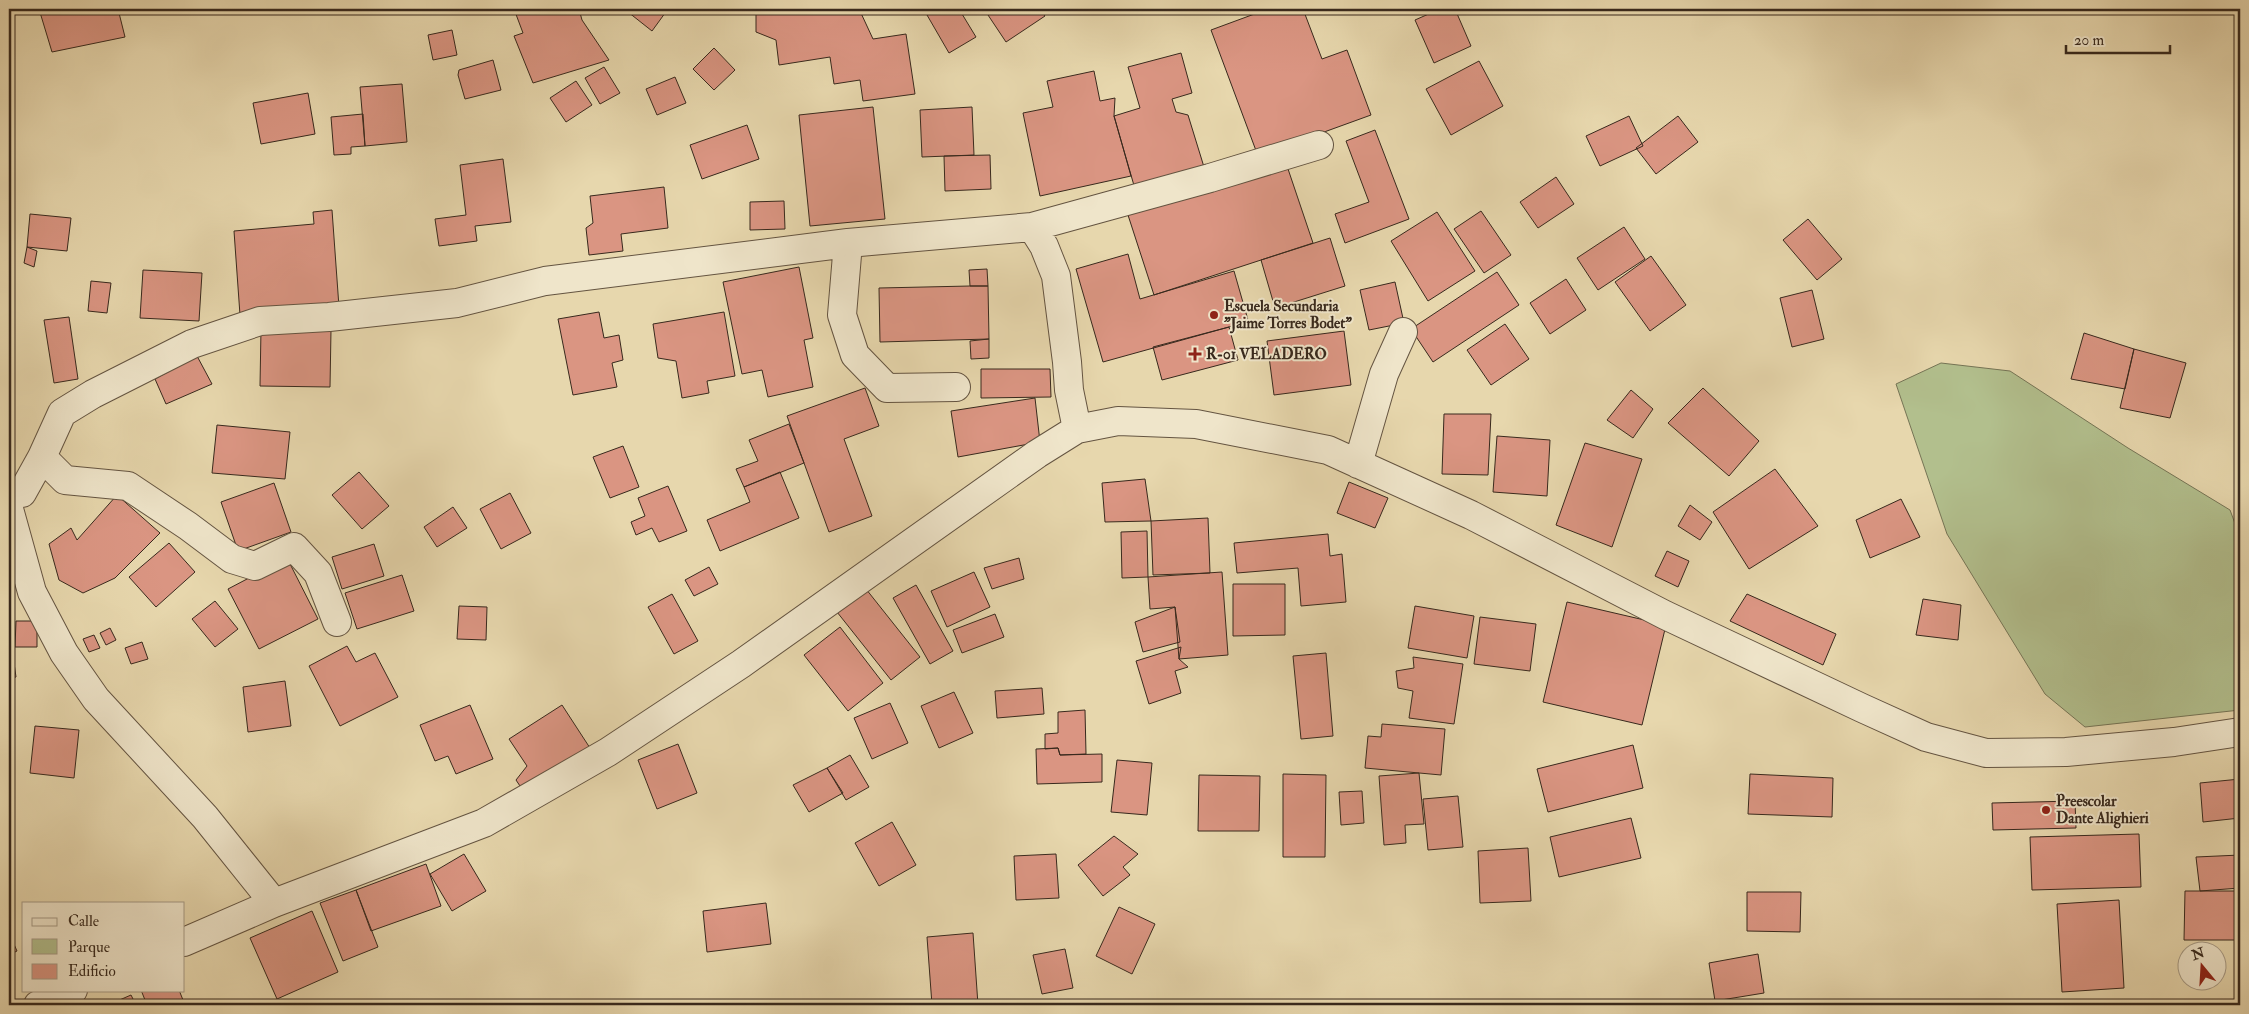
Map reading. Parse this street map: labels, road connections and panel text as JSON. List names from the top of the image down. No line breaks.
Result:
{"places":{"other":["Escuela Secundaria \"Jaime Torres Bodet\"","Preescolar Dante Alighieri"],"health":["R-01 VELADERO"]},"legend":["Calle","Parque","Edificio"],"scale_bar":"20 m","north":"top"}
